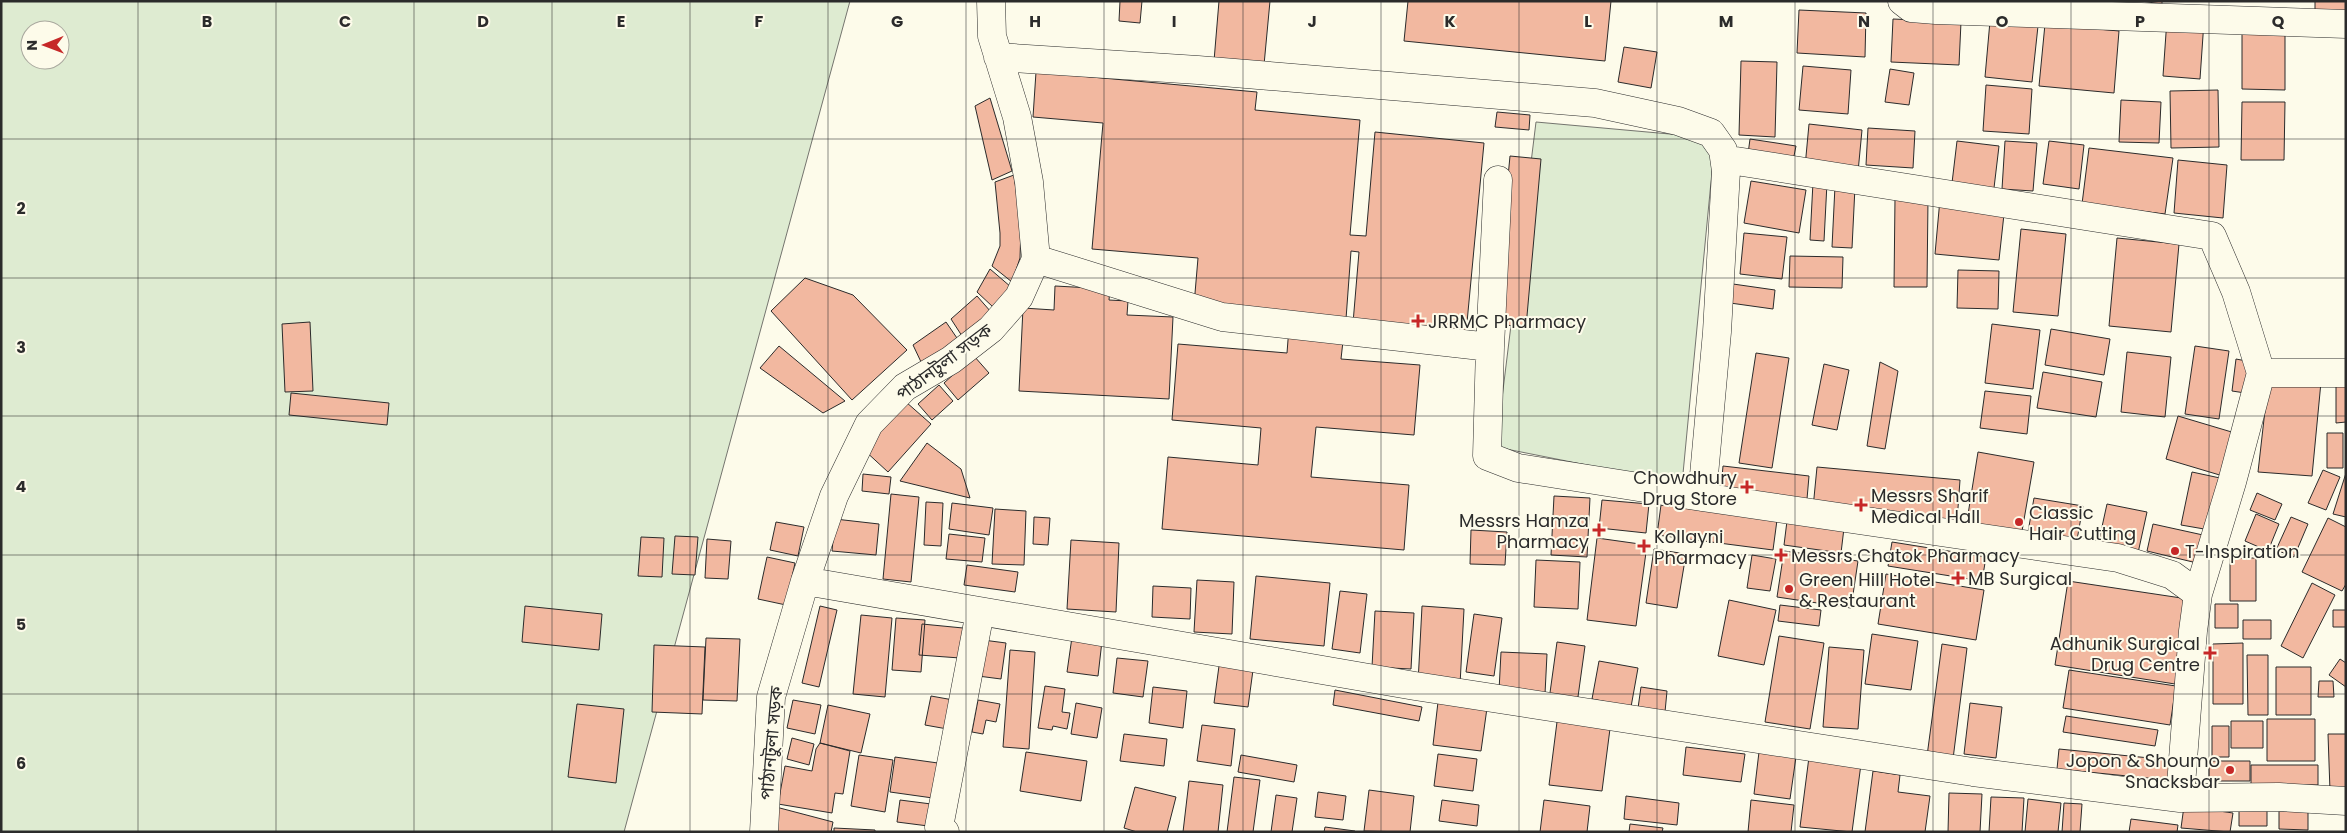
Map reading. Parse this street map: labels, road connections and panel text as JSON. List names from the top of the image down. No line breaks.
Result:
{"streets":{"street":["পাঠানটুলা সড়ক"]},"places":{"health":["JRRMC Pharmacy","Chowdhury Drug Store","Messrs Sharif Medical Hall","Messrs Hamza Pharmacy","Kollayni Pharmacy","Messrs Chatok Pharmacy","MB Surgical","Adhunik Surgical Drug Centre"],"other":["Classic Hair Cutting","T-Inspiration","Green Hill Hotel & Restaurant","Jopon & Shoumo Snacksbar"]},"north":"left","grid":{"columns":["B","C","D","E","F","G","H","I","J","K","L","M","N","O","P","Q"],"rows":["2","3","4","5","6"]}}
